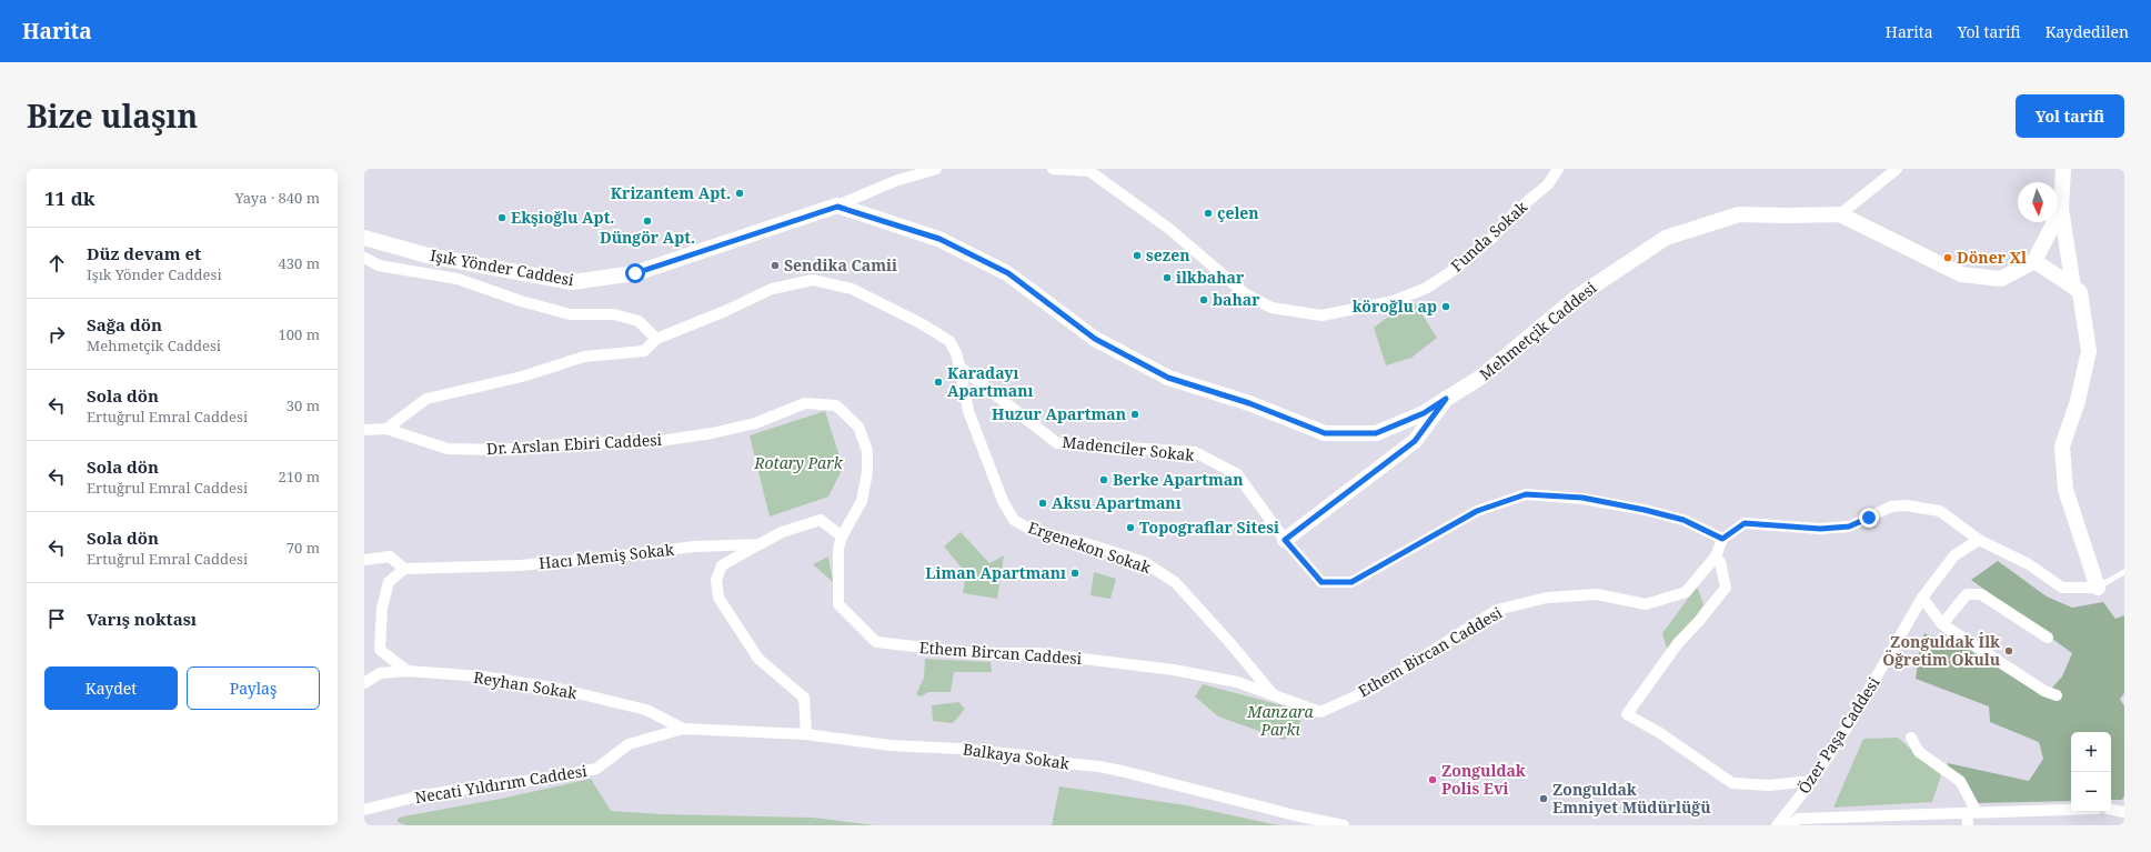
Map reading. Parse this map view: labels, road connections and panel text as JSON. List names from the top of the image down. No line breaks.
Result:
{"streets":{"street":["Funda Sokak","Işık Yönder Caddesi","Mehmetçik Caddesi","Dr. Arslan Ebiri Caddesi","Madenciler Sokak","Ergenekon Sokak","Hacı Memiş Sokak","Ethem Bircan Caddesi","Reyhan Sokak","Özer Paşa Caddesi","Balkaya Sokak","Necati Yıldırım Caddesi"]},"crossings":[["Mehmetçik Caddesi","Madenciler Sokak"],["Dr. Arslan Ebiri Caddesi","Hacı Memiş Sokak"],["Dr. Arslan Ebiri Caddesi","Ethem Bircan Caddesi"],["Madenciler Sokak","Ergenekon Sokak"],["Madenciler Sokak","Ethem Bircan Caddesi"],["Ergenekon Sokak","Ethem Bircan Caddesi"],["Reyhan Sokak","Balkaya Sokak"],["Reyhan Sokak","Necati Yıldırım Caddesi"],["Balkaya Sokak","Necati Yıldırım Caddesi"]],"parks":["Rotary Park","Manzara Parkı"],"places":["Krizantem Apt.","çelen","Ekşioğlu Apt.","Düngör Apt.","sezen","Döner Xl","Sendika Camii","ilkbahar","bahar","köroğlu ap","Karadayı Apartmanı","Huzur Apartman","Berke Apartman","Aksu Apartmanı","Topograflar Sitesi","Liman Apartmanı","Zonguldak İlk Öğretim Okulu","Zonguldak Polis Evi","Zonguldak Emniyet Müdürlüğü"],"north":"bottom","page":{"header":"Harita","nav":["Harita","Yol tarifi","Kaydedilen"],"title":"Bize ulaşın","buttons":["Yol tarifi",["Kaydet","Paylaş"]],"heading":["11 dk","Yaya · 840 m"],"list":[["Düz devam et","Işık Yönder Caddesi","430 m"],["Sağa dön","Mehmetçik Caddesi","100 m"],["Sola dön","Ertuğrul Emral Caddesi","30 m"],["Sola dön","Ertuğrul Emral Caddesi","210 m"],["Sola dön","Ertuğrul Emral Caddesi","70 m"],"Varış noktası"],"map_buttons":["+","−"]}}
